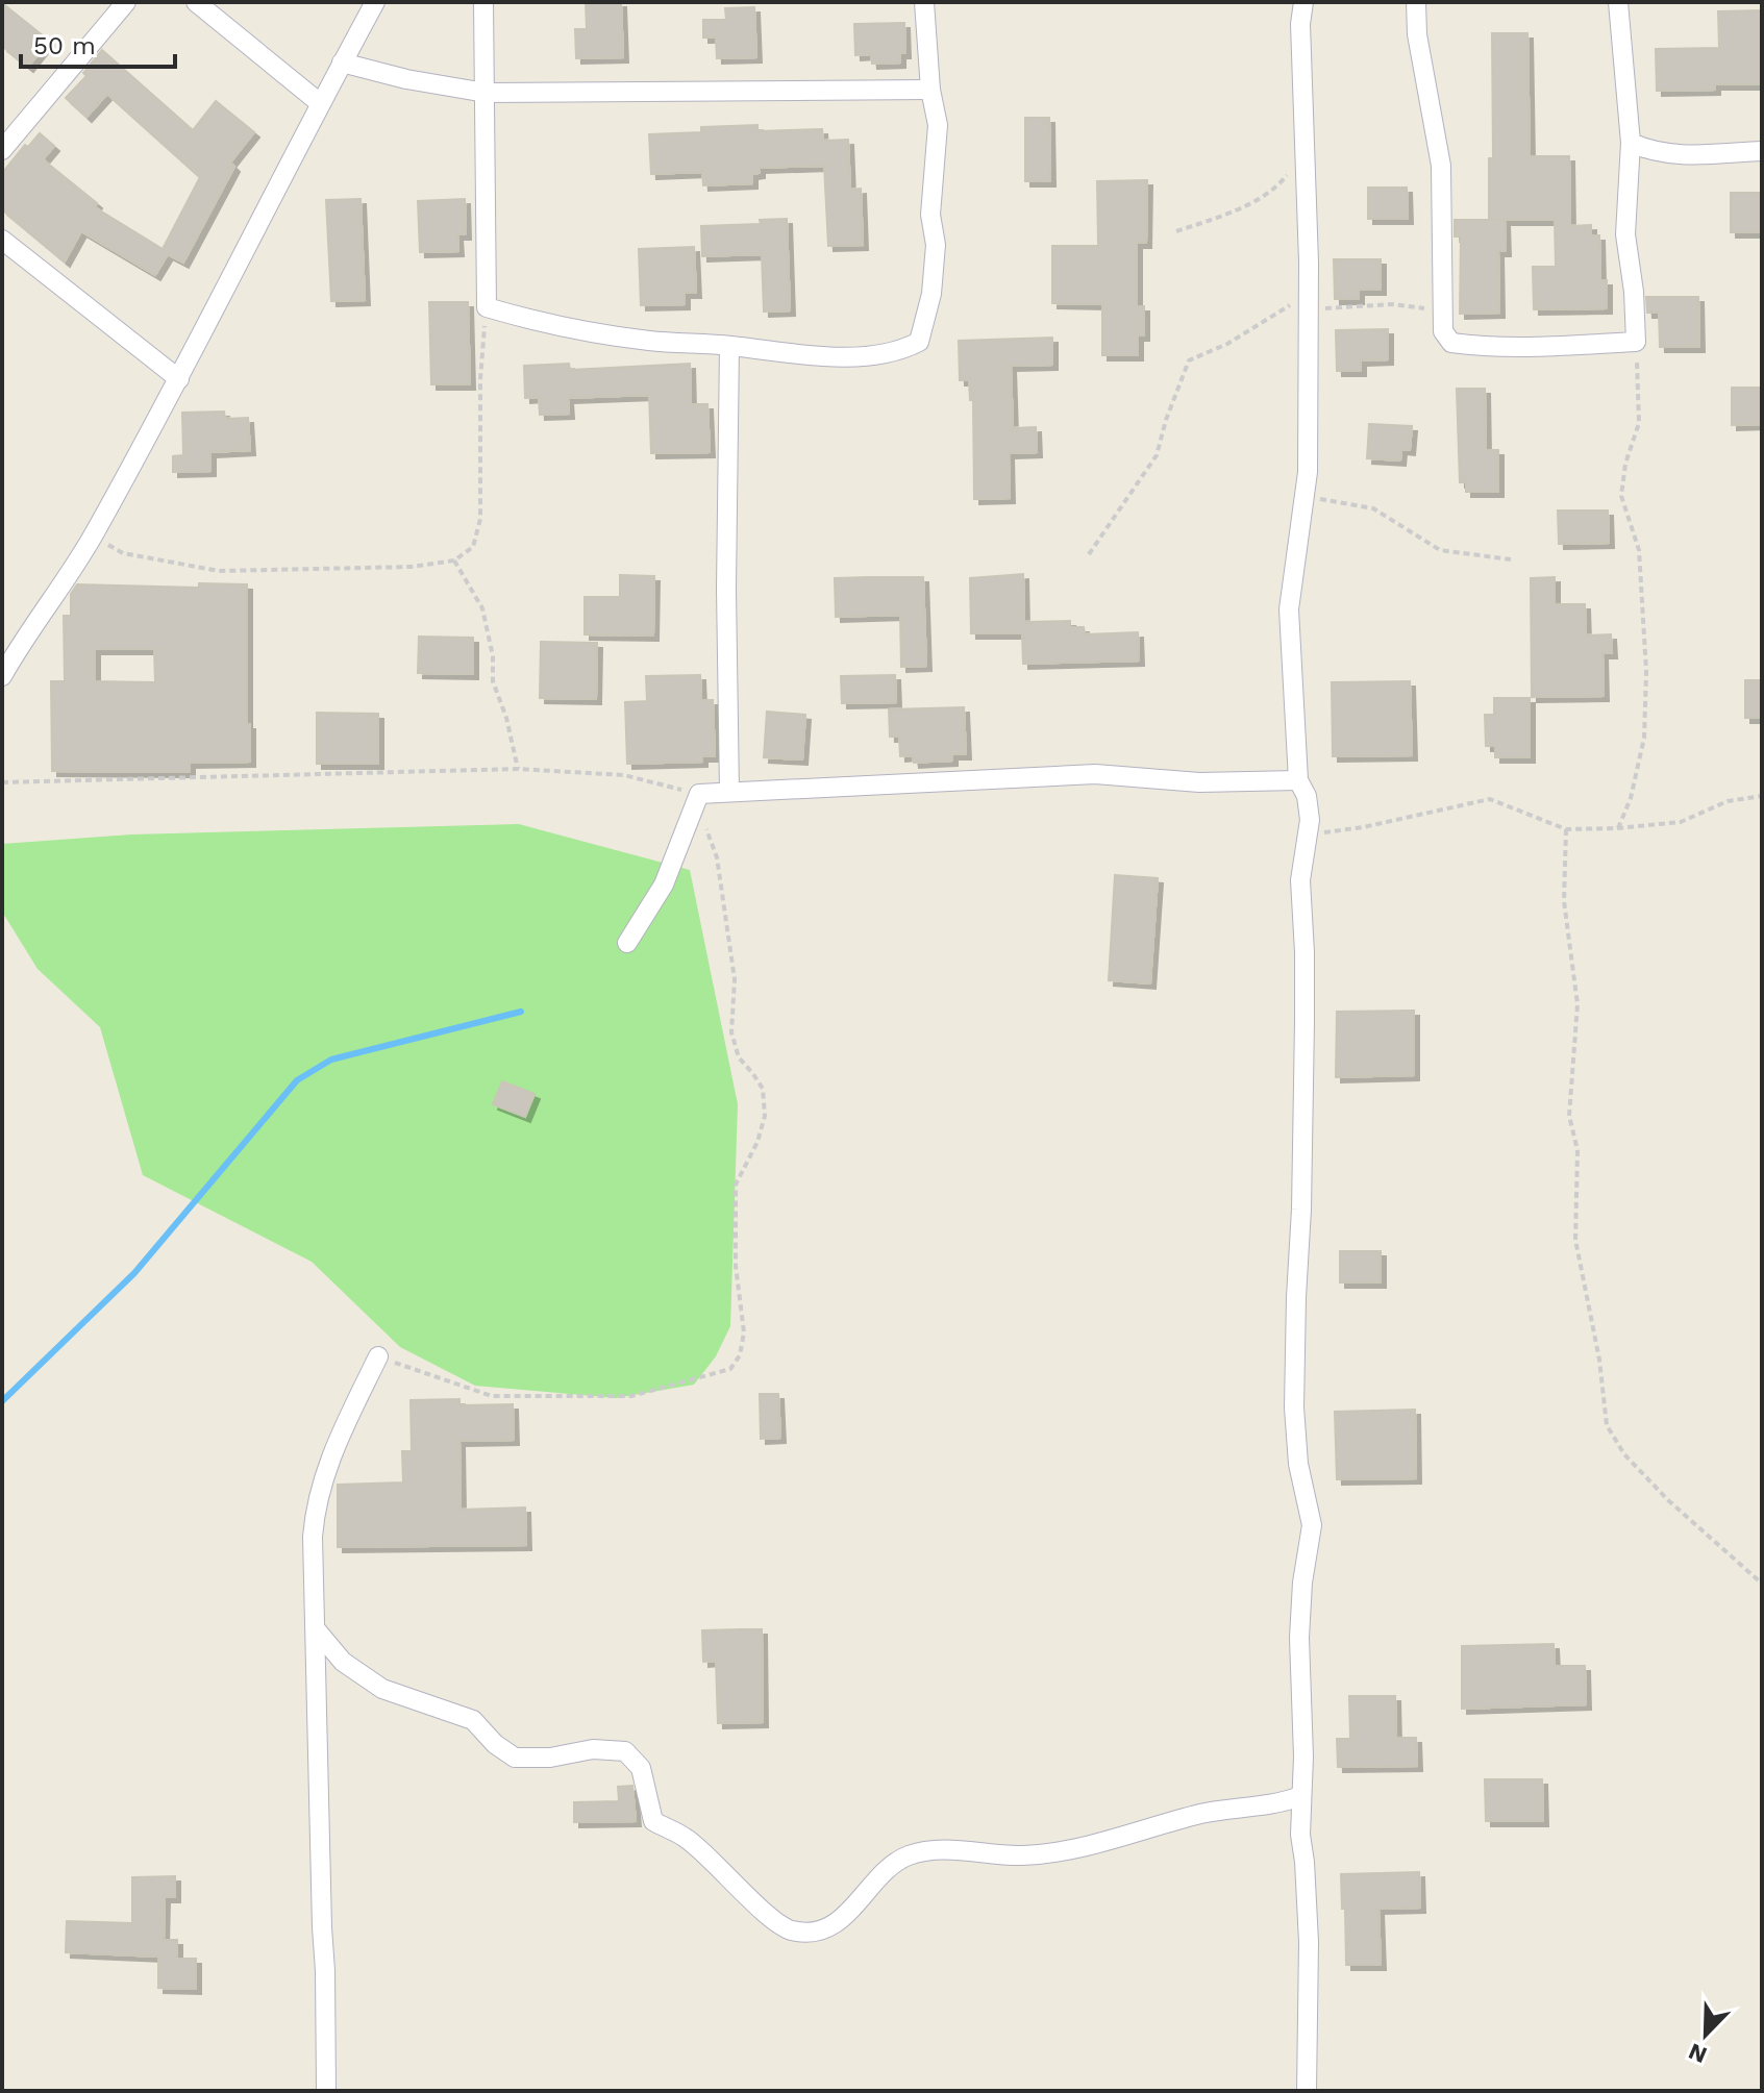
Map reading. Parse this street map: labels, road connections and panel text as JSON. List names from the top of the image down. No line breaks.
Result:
{"scale_bar":"50 m","north":"bottom left"}
